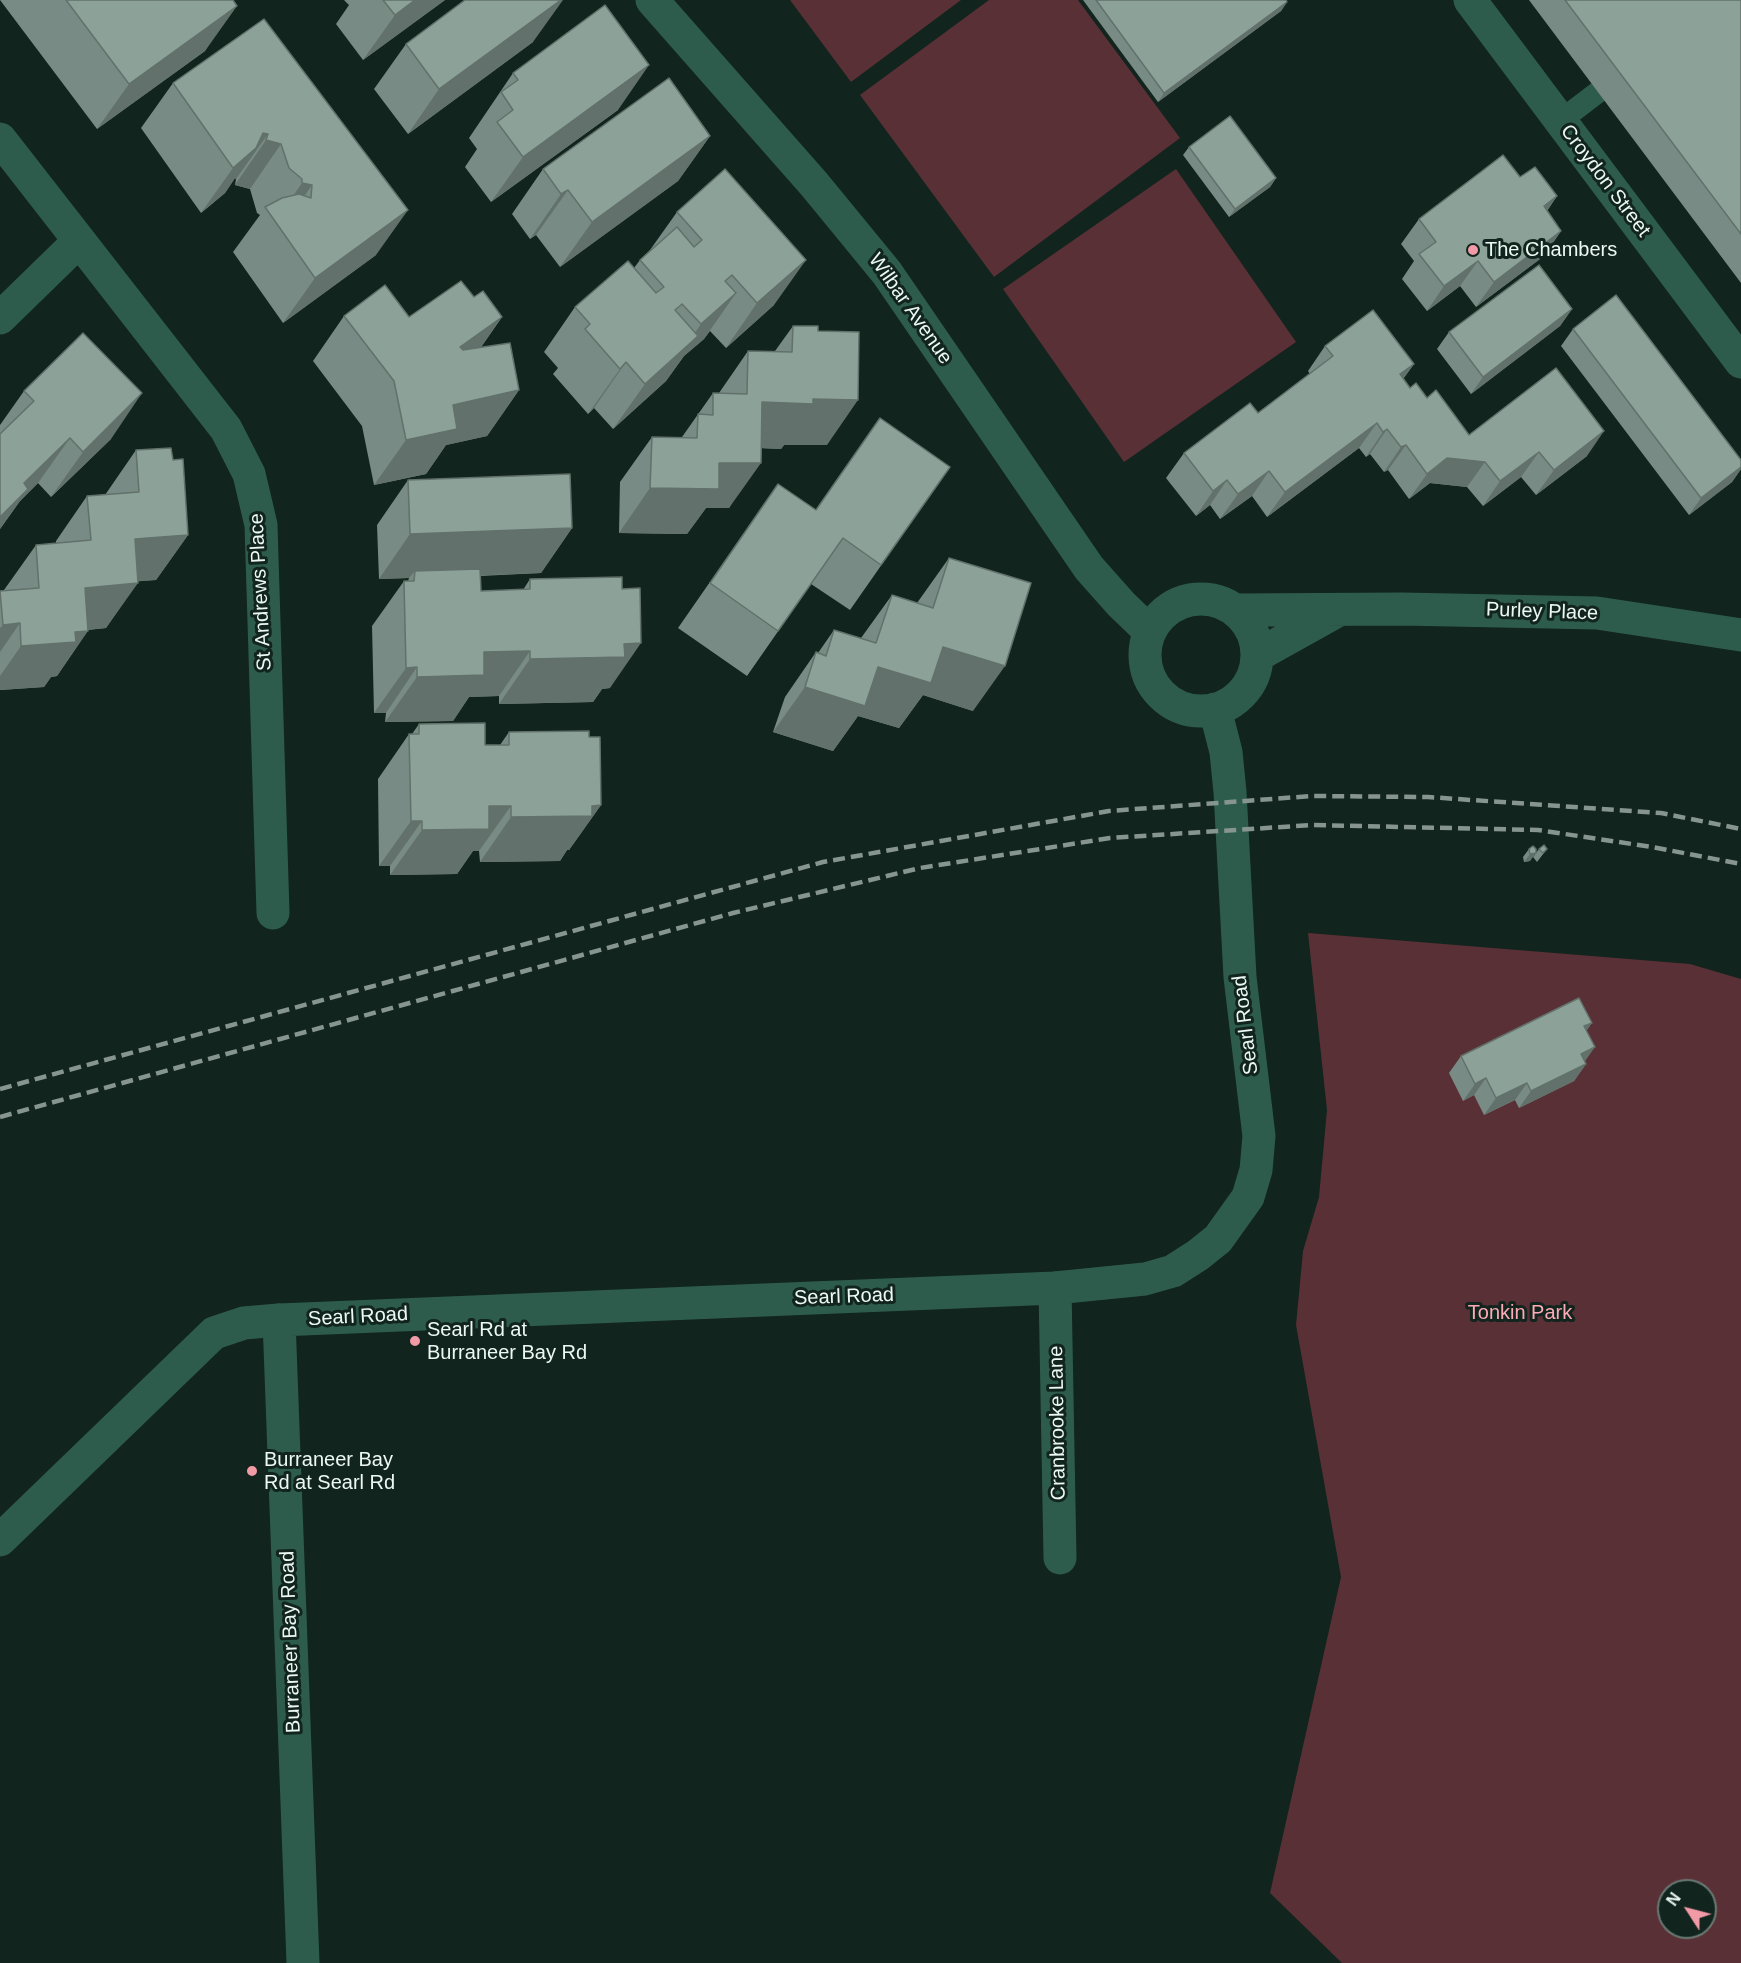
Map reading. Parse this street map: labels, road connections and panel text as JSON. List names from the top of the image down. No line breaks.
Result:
{"streets":{"street":["Croydon Street","Wilbar Avenue","St Andrews Place","Purley Place","Searl Road","Cranbrooke Lane","Burraneer Bay Road"]},"crossings":[["Wilbar Avenue","Purley Place"],["Wilbar Avenue","Searl Road"],["Purley Place","Searl Road"],["Searl Road","Cranbrooke Lane"],["Searl Road","Burraneer Bay Road"]],"parks":["Tonkin Park"],"places":["The Chambers","Searl Rd at Burraneer Bay Rd","Burraneer Bay Rd at Searl Rd"],"north":"top left"}
